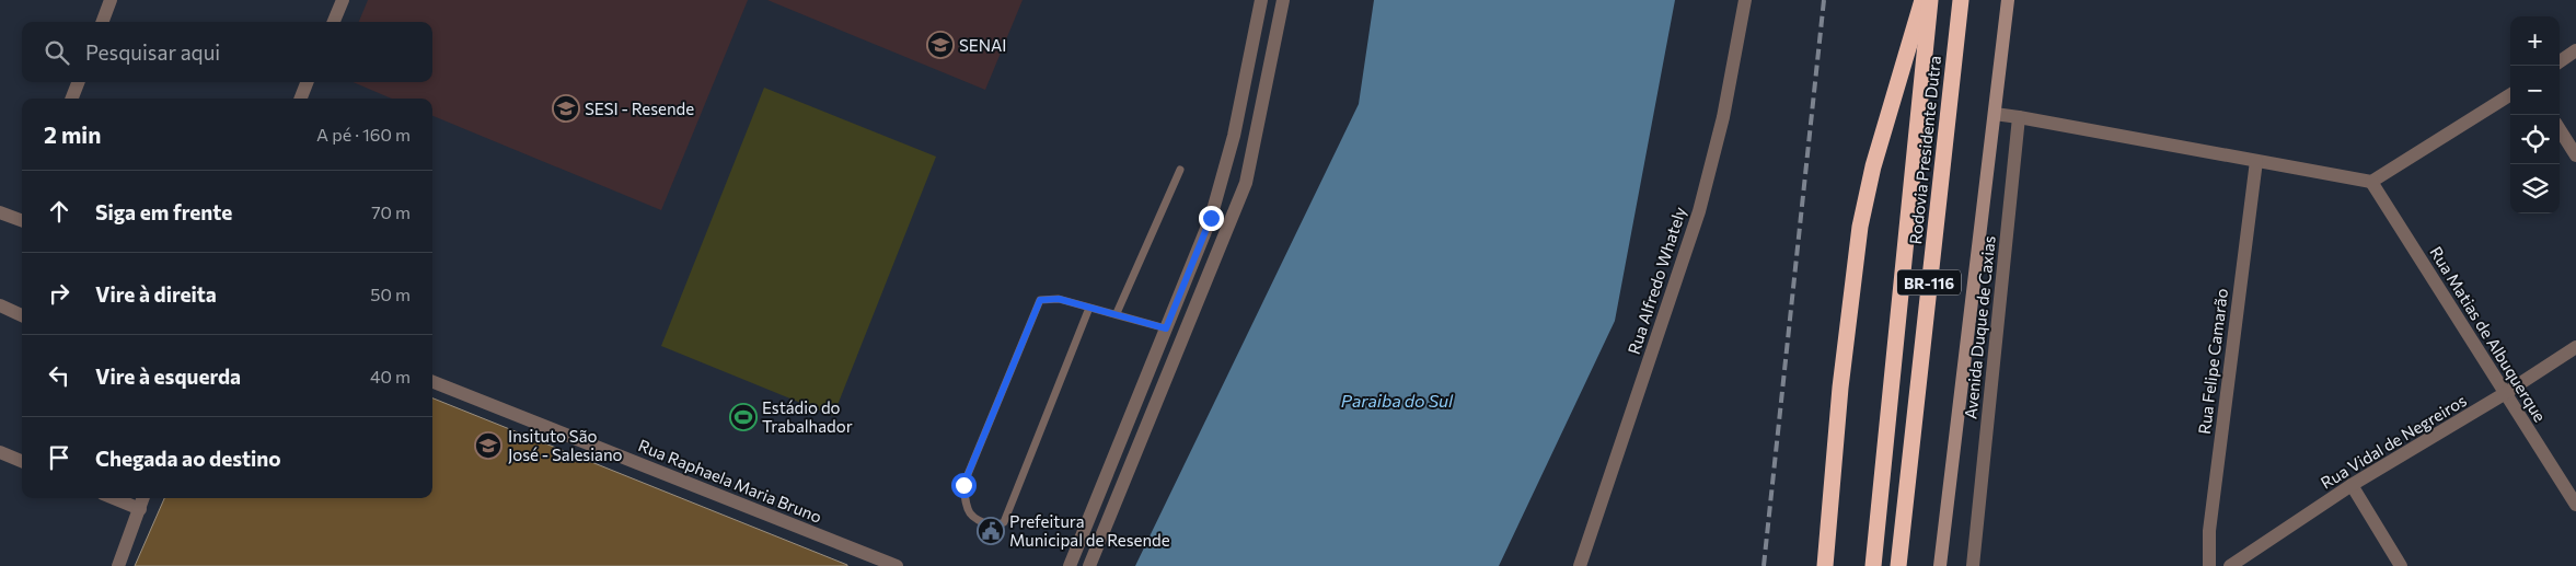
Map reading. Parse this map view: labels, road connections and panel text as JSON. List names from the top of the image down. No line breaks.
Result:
{"streets":{"highway":["Rodovia Presidente Dutra","BR-116"],"street":["Rua Alfredo Whately","Avenida Duque de Caxias","Rua Matias de Albuquerque","Rua Felipe Camarão","Rua Vidal de Negreiros","Rua Raphaela Maria Bruno"]},"crossings":[["Rua Matias de Albuquerque","Rua Vidal de Negreiros"]],"water":["Paraiba do Sul"],"places":{"school or university":["SENAI","SESI - Resende","Insituto São José - Salesiano"],"sports":["Estádio do Trabalhador"],"public building":["Prefeitura Municipal de Resende"]},"page":{"map_buttons":["+","−"],"search":"Pesquisar aqui","heading":["2 min","A pé · 160 m"],"list":[["Siga em frente","70 m"],["Vire à direita","50 m"],["Vire à esquerda","40 m"],"Chegada ao destino"]}}
